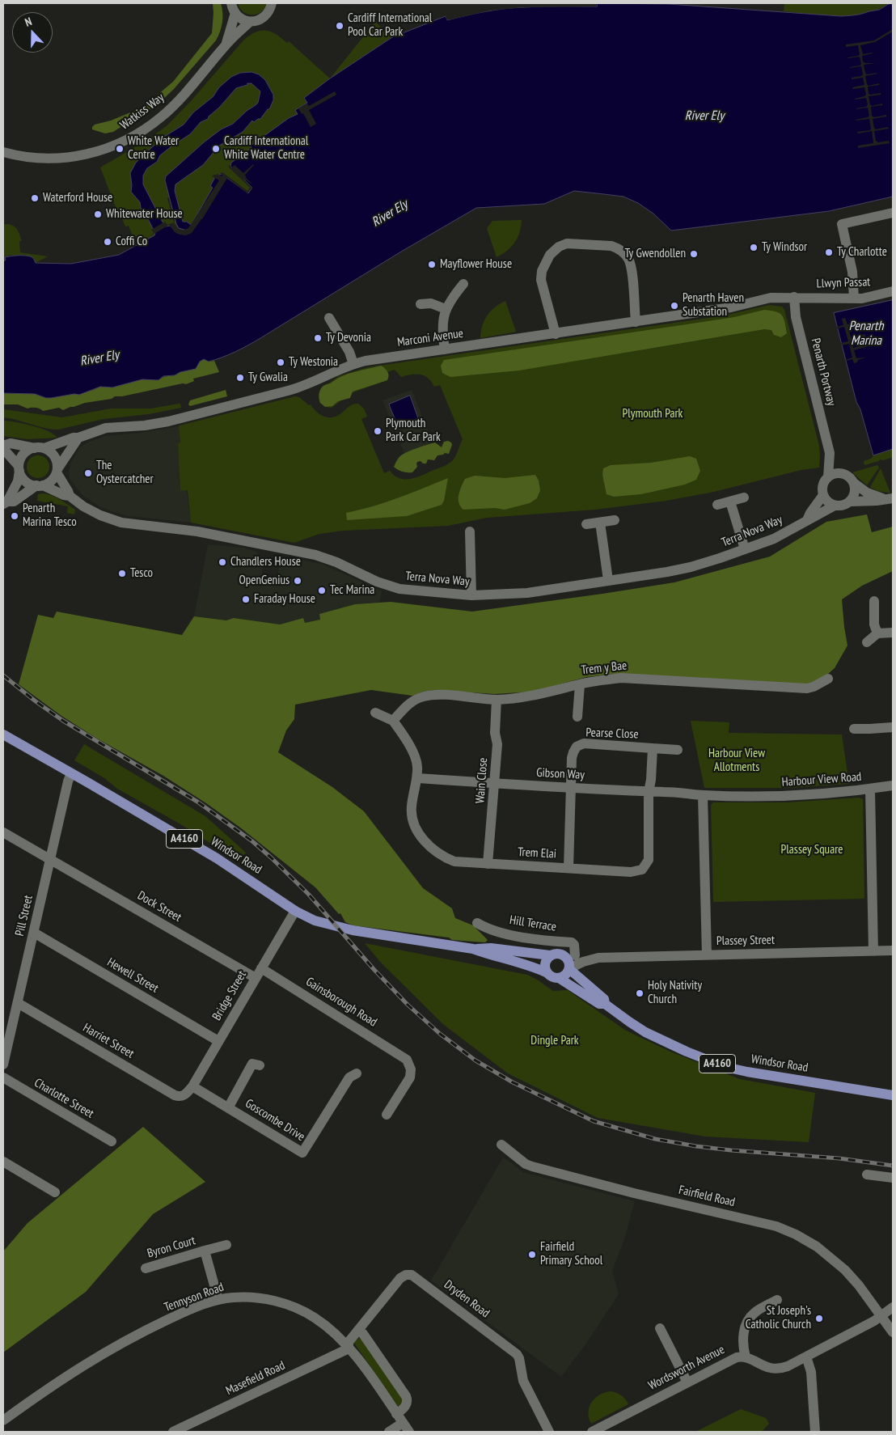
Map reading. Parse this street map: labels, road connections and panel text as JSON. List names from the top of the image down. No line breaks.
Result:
{"streets":{"main road":["A4160","Windsor Road"],"street":["Watkiss Way","Llwyn Passat","Marconi Avenue","Penarth Portway","Terra Nova Way","Trem y Bae","Pearse Close","Gibson Way","Harbour View Road","Wain Close","Trem Elai","Dock Street","Pill Street","Hill Terrace","Plassey Street","Hewell Street","Bridge Street","Gainsborough Road","Harriet Street","Charlotte Street","Goscombe Drive","Fairfield Road","Byron Court","Tennyson Road","Dryden Road","Wordsworth Avenue","Masefield Road"]},"crossings":[["Llwyn Passat","Marconi Avenue"],["Llwyn Passat","Penarth Portway"],["Marconi Avenue","Penarth Portway"],["Marconi Avenue","Terra Nova Way"],["Penarth Portway","Terra Nova Way"],["Trem y Bae","Wain Close"],["Pearse Close","Gibson Way"],["Pearse Close","Trem Elai"],["Gibson Way","Harbour View Road"],["Gibson Way","Wain Close"],["Gibson Way","Trem Elai"],["Wain Close","Trem Elai"],["Windsor Road","Pill Street"],["Windsor Road","Hill Terrace"],["Windsor Road","Plassey Street"],["Windsor Road","Bridge Street"],["Dock Street","Pill Street"],["Dock Street","Bridge Street"],["Pill Street","Hewell Street"],["Pill Street","Harriet Street"],["Hill Terrace","Plassey Street"],["Hewell Street","Bridge Street"],["Bridge Street","Gainsborough Road"],["Bridge Street","Harriet Street"],["Bridge Street","Goscombe Drive"],["Harriet Street","Goscombe Drive"],["Tennyson Road","Dryden Road"],["Tennyson Road","Masefield Road"],["Dryden Road","Masefield Road"]],"water":["River Ely","Penarth Marina"],"parks":["Plymouth Park","Harbour View Allotments","Plassey Square","Dingle Park"],"places":["Cardiff International Pool Car Park","White Water Centre","Cardiff International White Water Centre","Waterford House","Whitewater House","Coffi Co","Ty Windsor","Ty Charlotte","Ty Gwendollen","Mayflower House","Penarth Haven Substation","Ty Devonia","Ty Westonia","Ty Gwalia","Plymouth Park Car Park","The Oystercatcher","Penarth Marina Tesco","Chandlers House","Tesco","OpenGenius","Tec Marina","Faraday House","Holy Nativity Church","Fairfield Primary School","St Joseph's Catholic Church"],"north":"top"}
